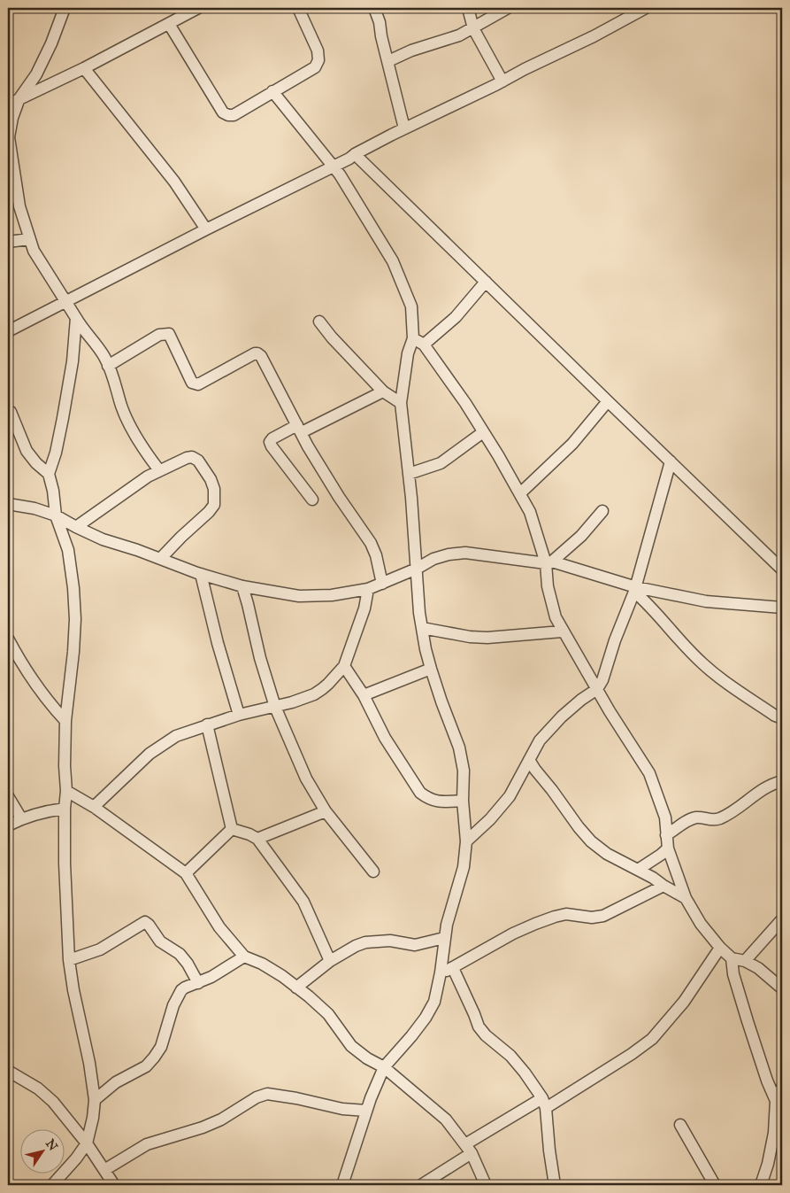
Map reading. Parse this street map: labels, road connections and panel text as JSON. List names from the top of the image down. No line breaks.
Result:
{"north":"top right"}
